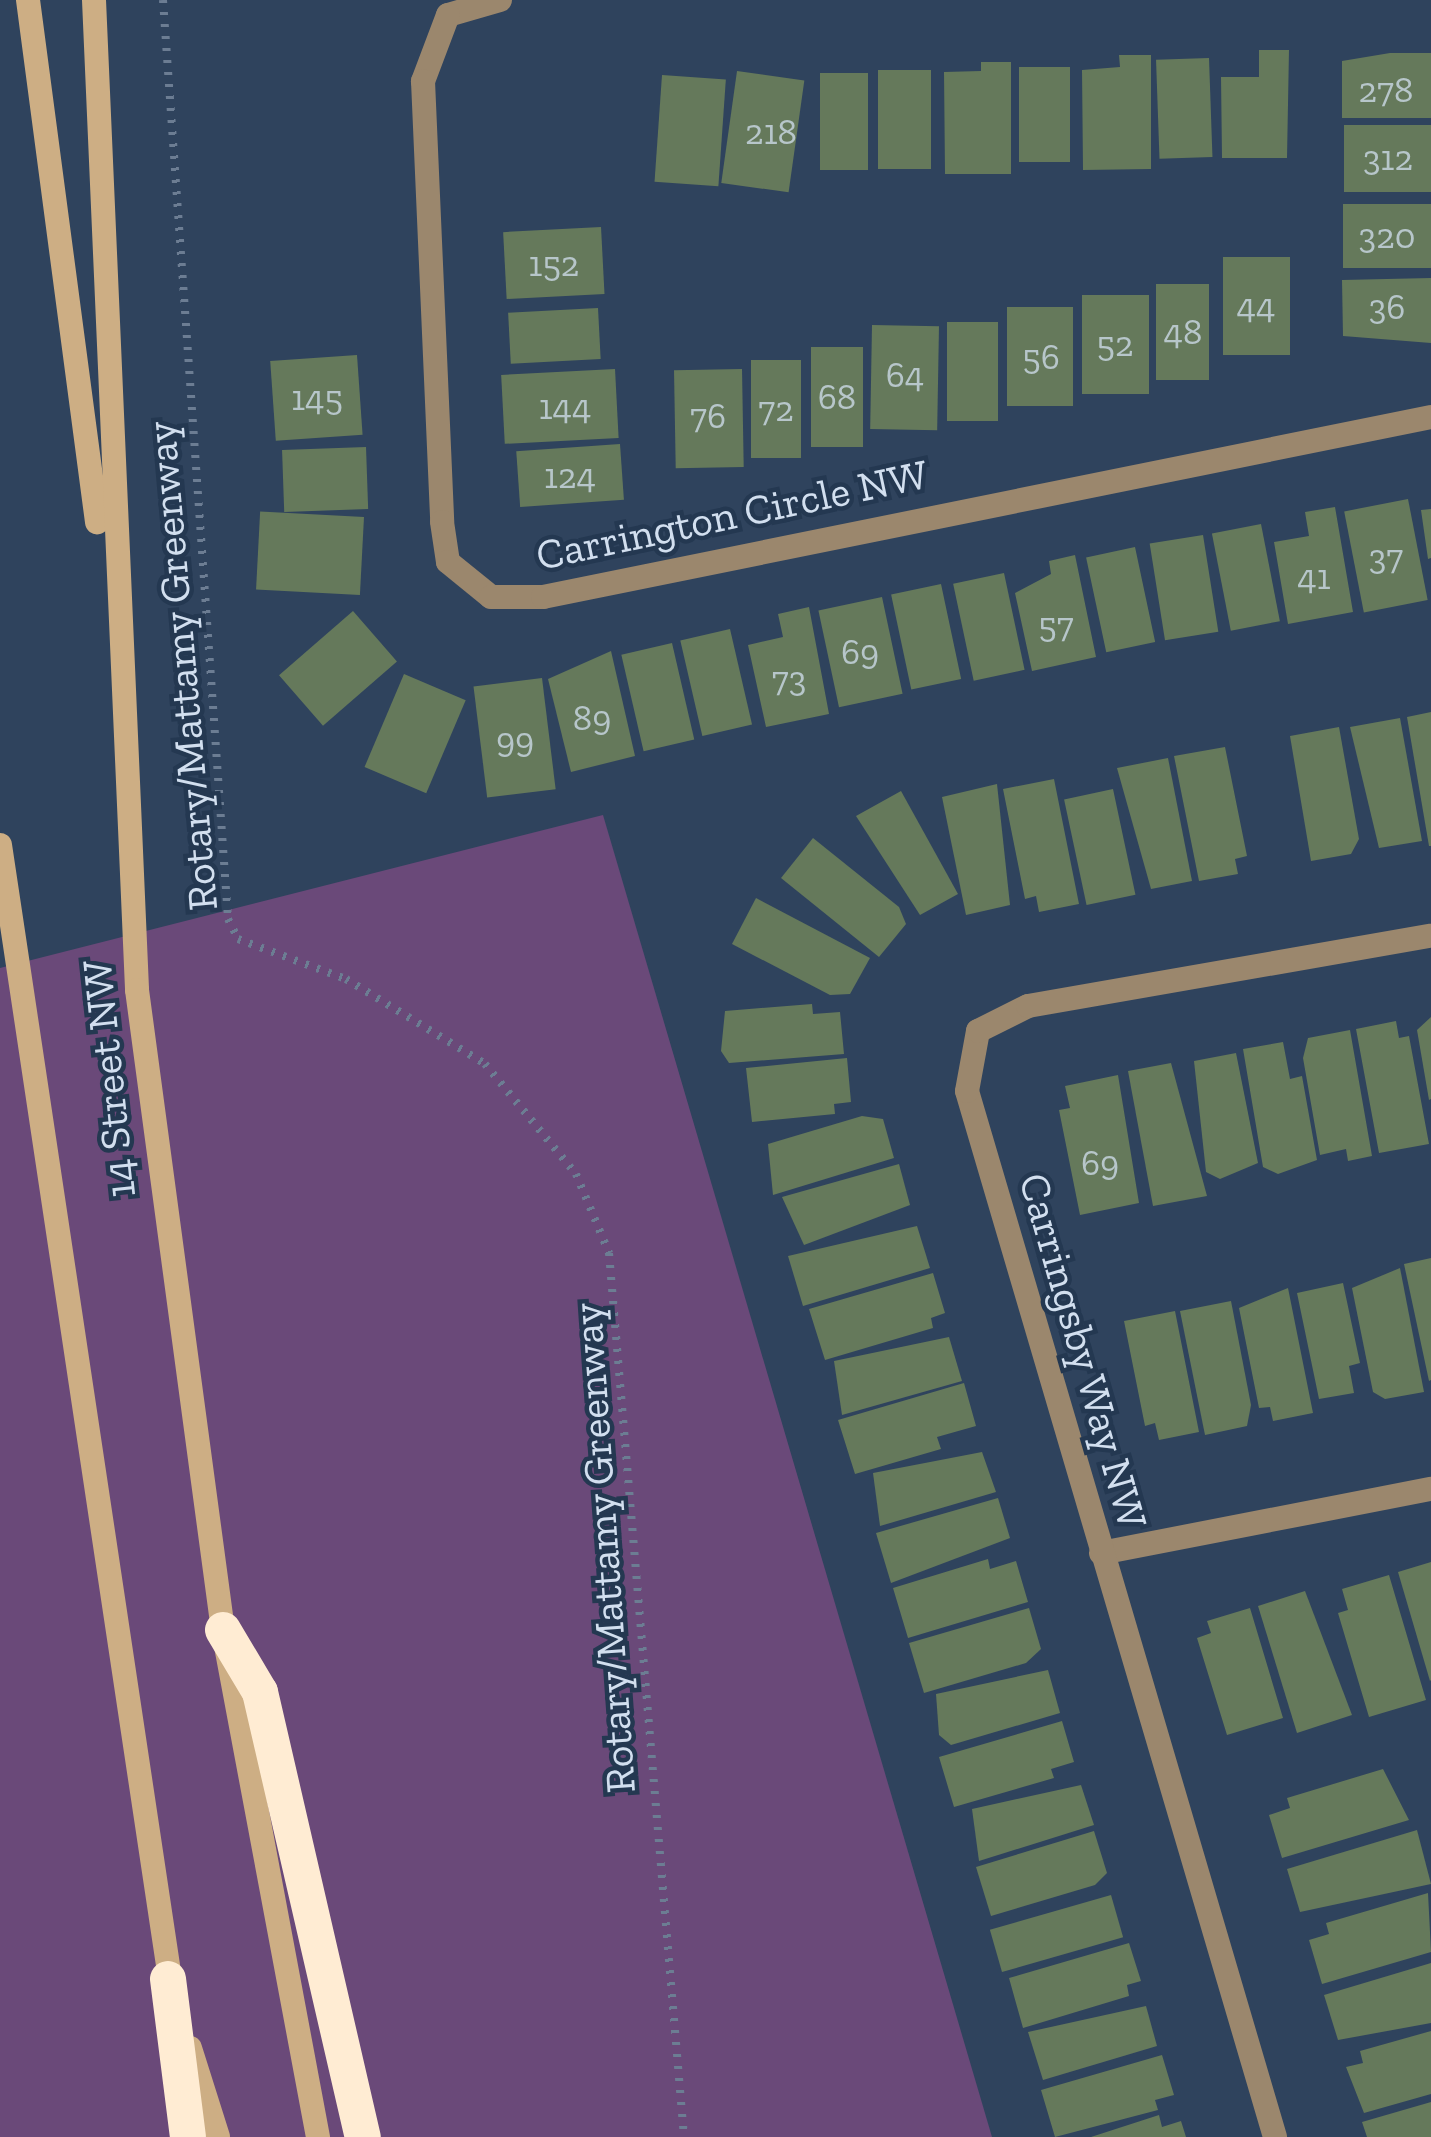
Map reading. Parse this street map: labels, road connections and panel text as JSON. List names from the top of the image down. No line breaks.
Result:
{"streets":{"main road":["14 Street NW"],"street":["Carrington Circle NW","Carringsby Way NW"],"path":["Rotary/Mattamy Greenway"]},"house_numbers":["278","218","312","320","152","44","36","48","52","56","64","68","145","144","72","76","124","37","41","57","69","73","89","99","69"]}
